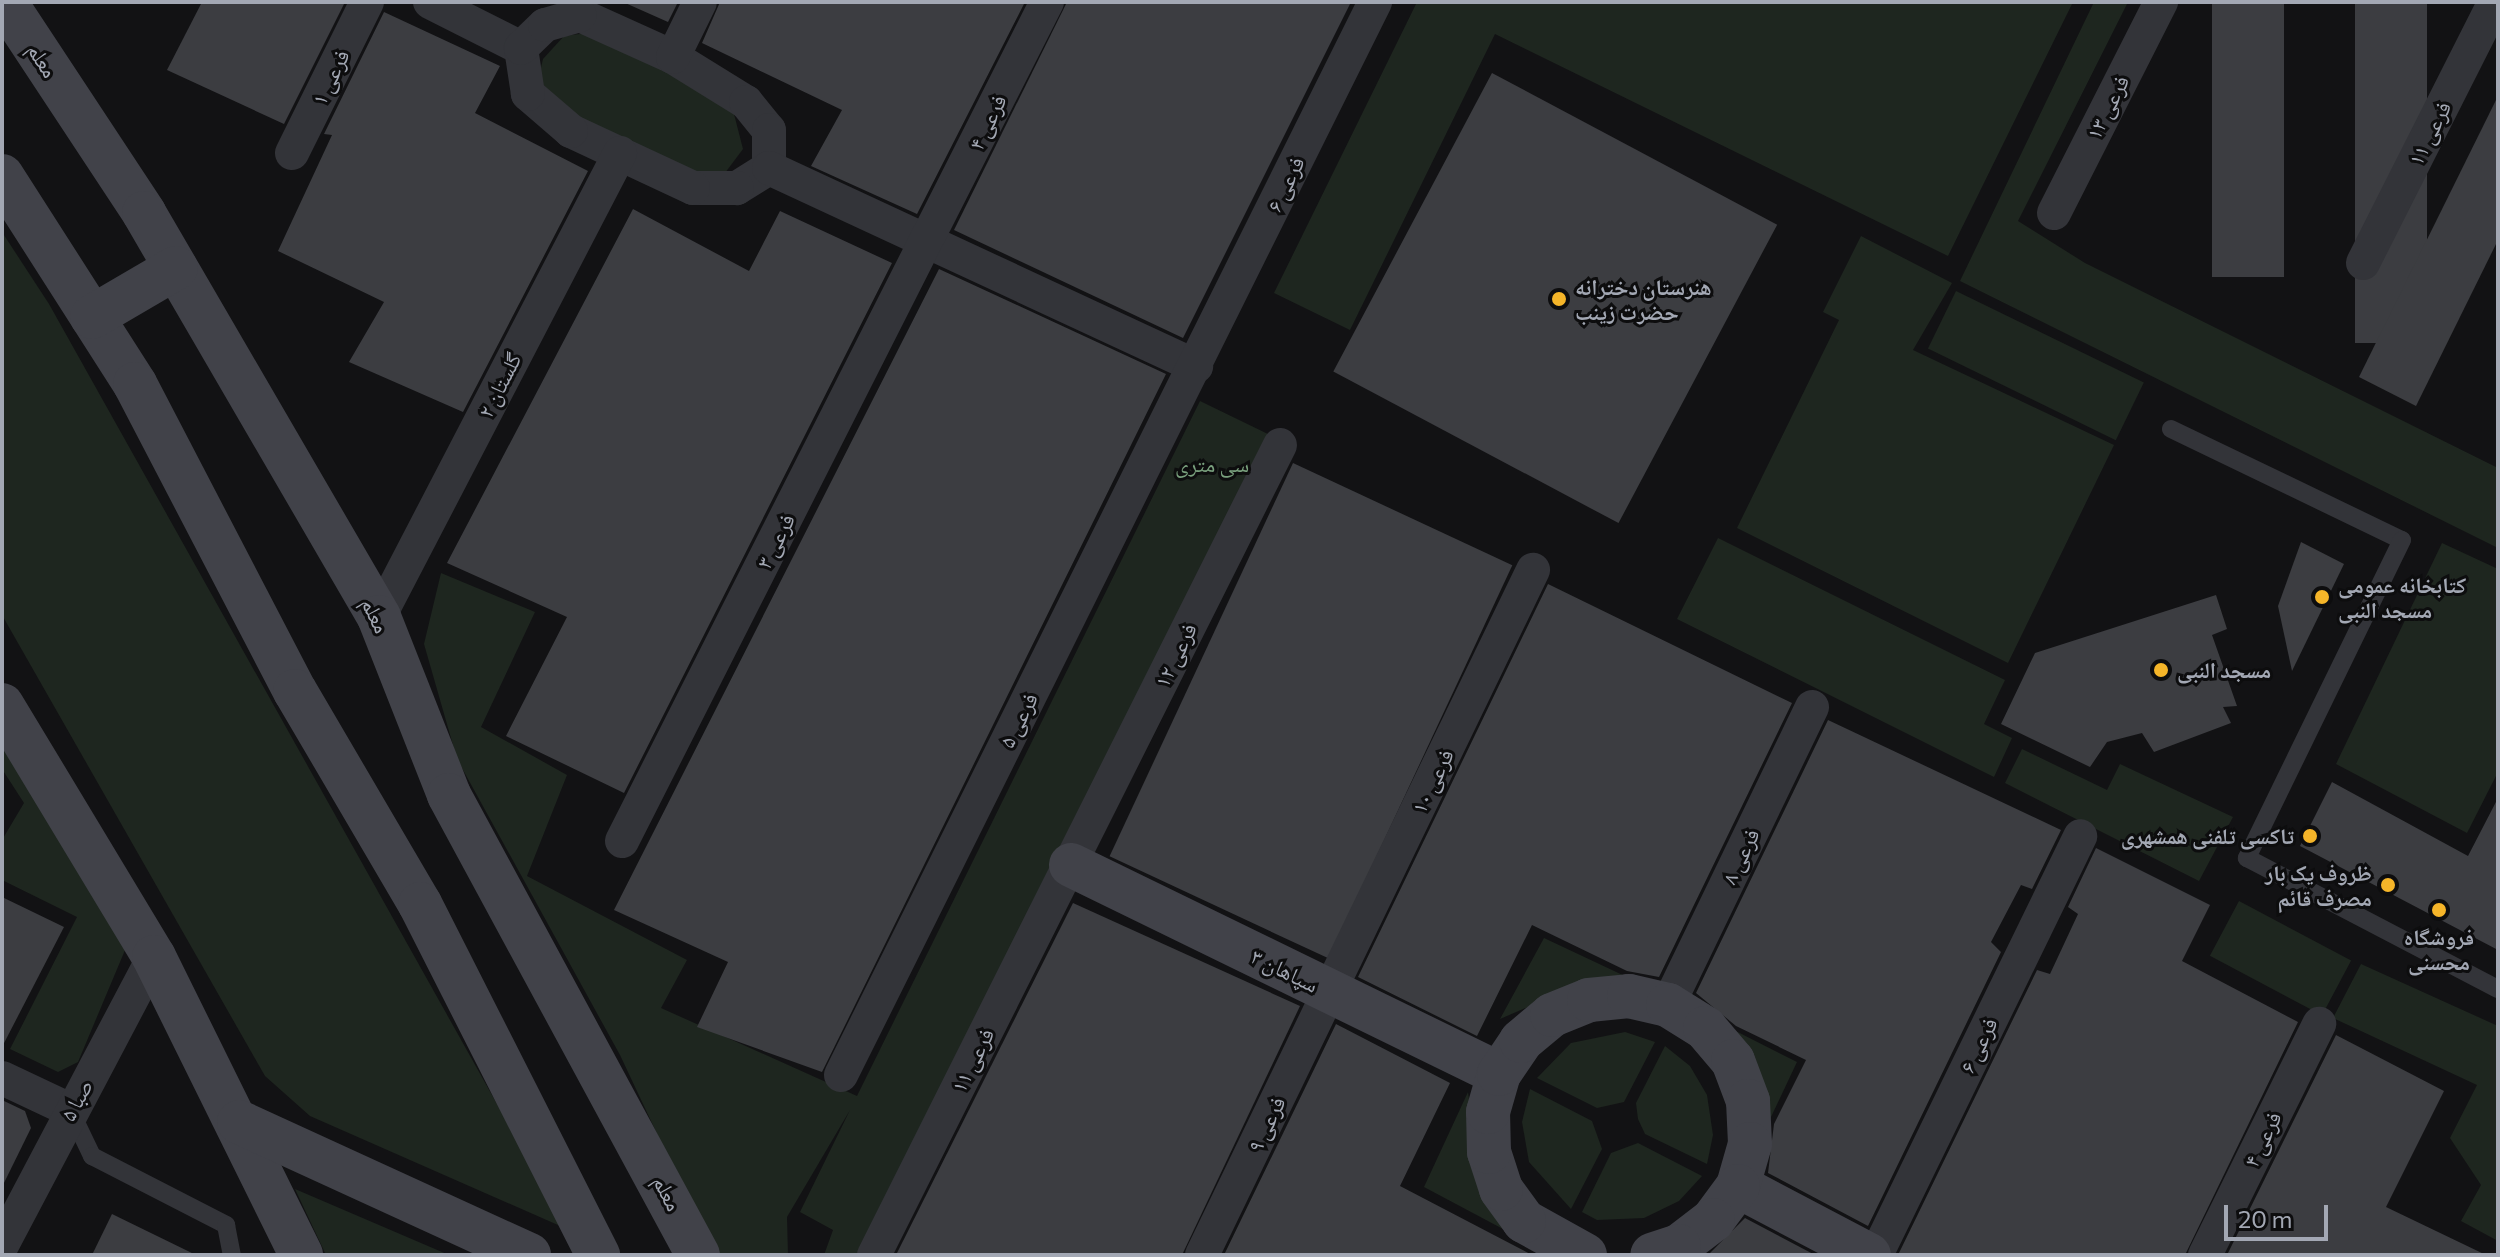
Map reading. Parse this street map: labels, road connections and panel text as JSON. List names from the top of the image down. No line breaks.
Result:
{"streets":{"main road":["معلم","سپاهان ۳"],"street":["فرعی ۱","فرعی ۱۳","فرعی ۴","فرعی ۱۱","فرعی ۶","گلستان ۲","فرعی ۳","فرعی ۱۲","فرعی ۵","فرعی ۱۰","فرعی ۸","صبا ۵","فرعی ۹"]},"crossings":[["معلم","گلستان ۲"],["فرعی ۴","فرعی ۳"],["فرعی ۱۱","فرعی ۱۲"],["فرعی ۱۱","سپاهان ۳"],["فرعی ۶","فرعی ۵"],["فرعی ۱۲","سپاهان ۳"],["فرعی ۱۰","سپاهان ۳"],["فرعی ۱۰","فرعی ۹"],["سپاهان ۳","فرعی ۹"]],"parks":["سی متری"],"places":["هنرستان دخترانه حضرت زینب","کتابخانه عمومی مسجد النبی","مسجد النبی","تاکسی تلفنی همشهری","ظروف یک بار مصرف قائم","فروشگاه محسنی"],"scale_bar":"20 m"}
